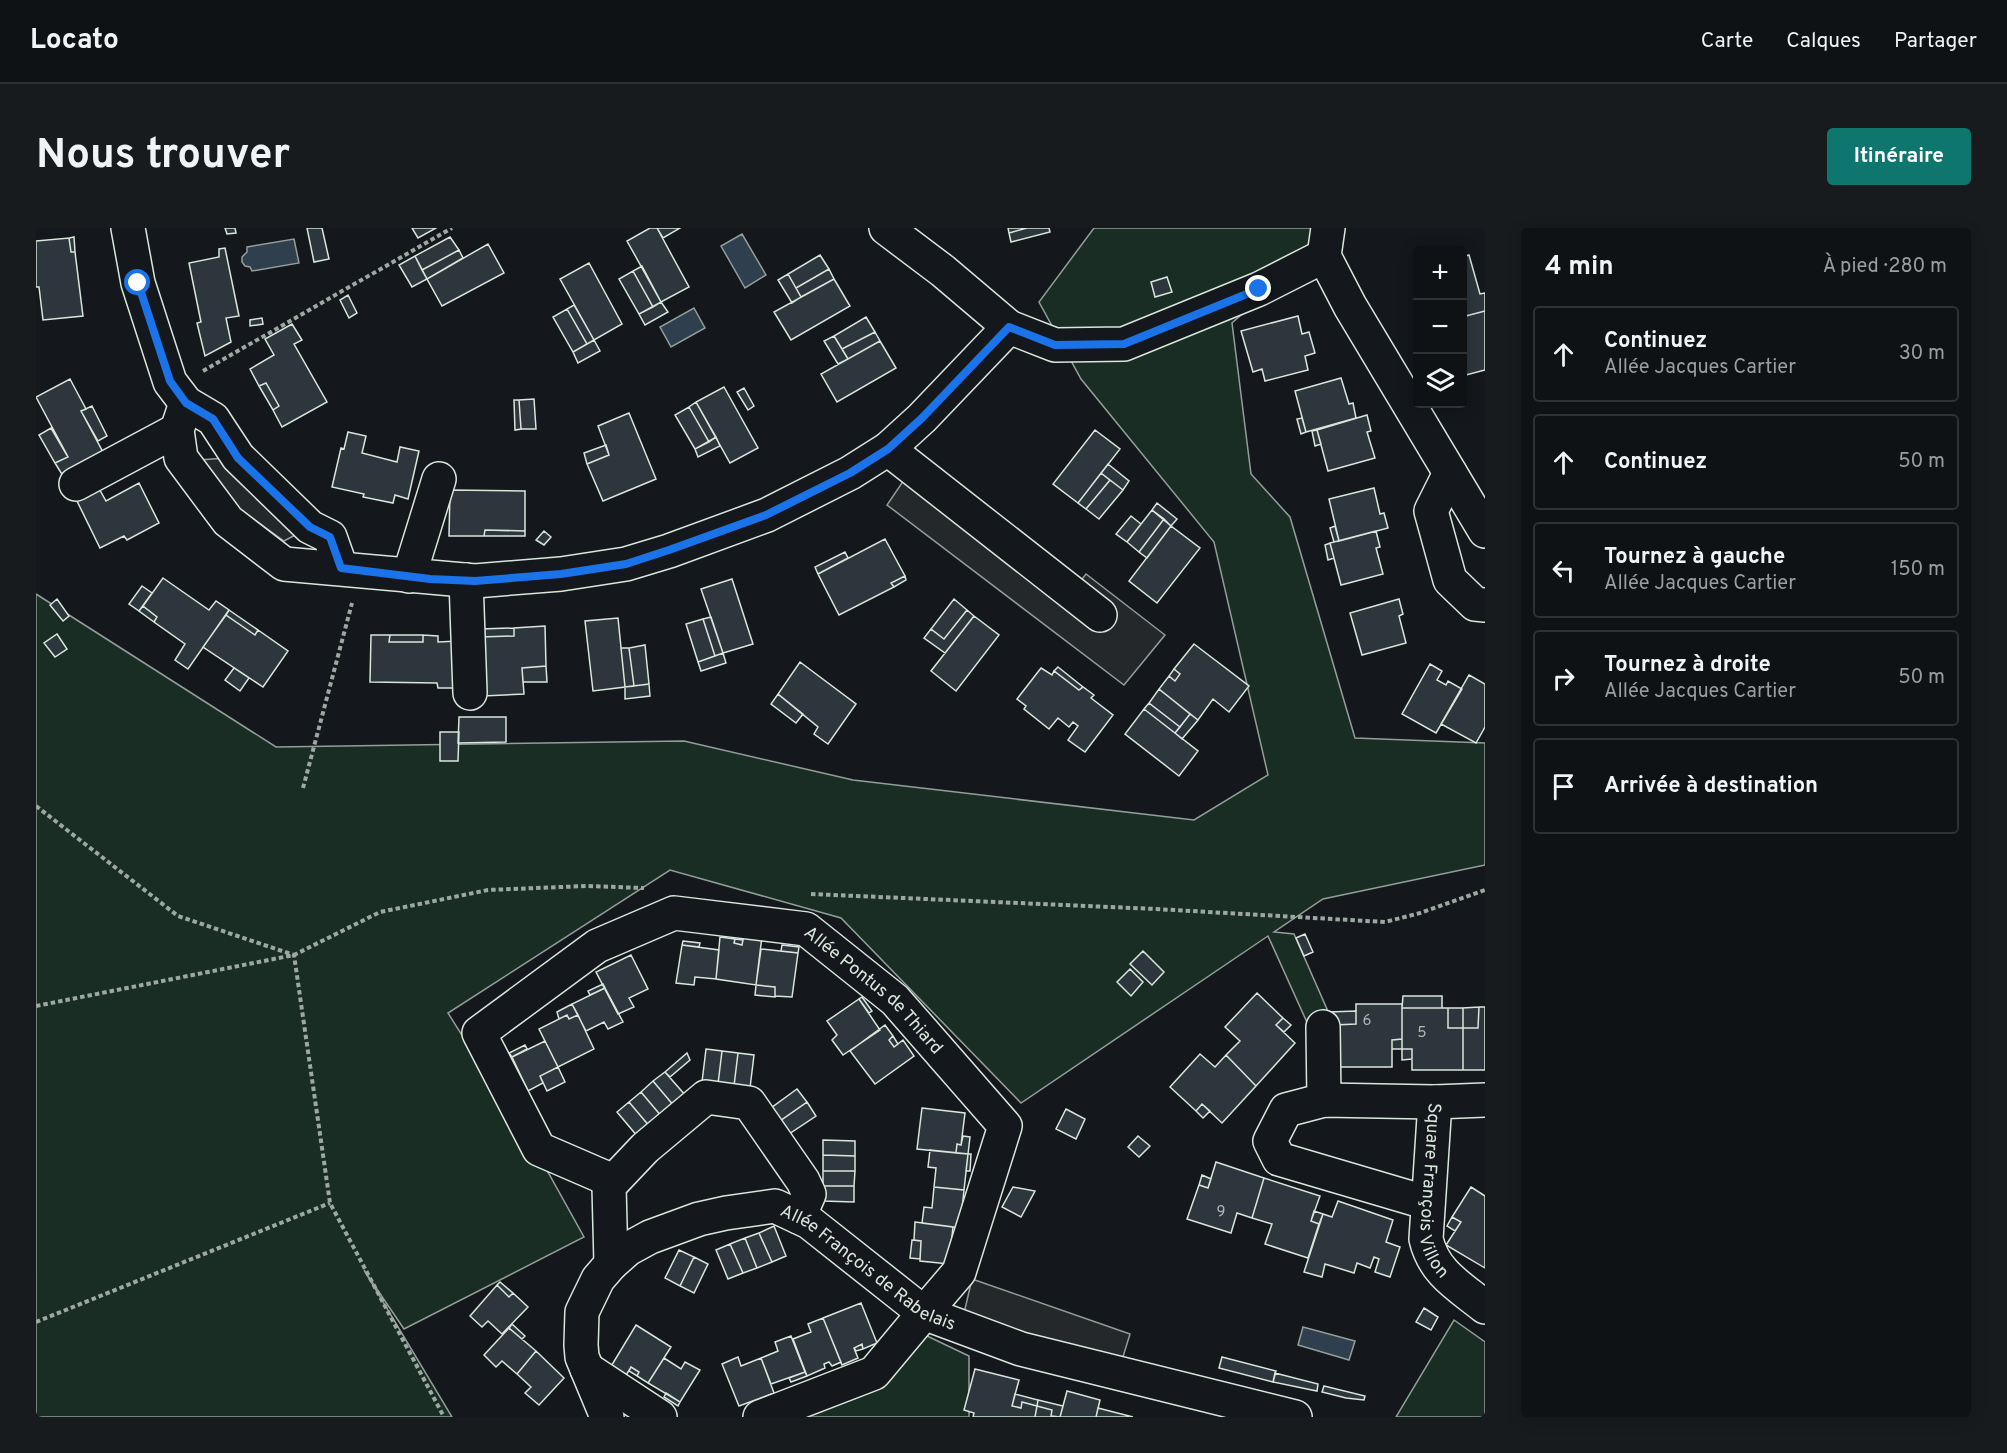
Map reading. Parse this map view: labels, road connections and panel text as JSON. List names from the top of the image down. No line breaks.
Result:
{"streets":{"street":["Allée Pontus de Thiard","Square François Villon","Allée François de Rabelais"]},"crossings":[["Allée Pontus de Thiard","Allée François de Rabelais"]],"house_numbers":["6","5","9"],"page":{"header":"Locato","nav":["Carte","Calques","Partager"],"buttons":"Itinéraire","title":"Nous trouver","heading":["4 min","À pied · 280 m"],"map_buttons":["+","−"],"list":[["Continuez","Allée Jacques Cartier","30 m"],["Continuez","50 m"],["Tournez à gauche","Allée Jacques Cartier","150 m"],["Tournez à droite","Allée Jacques Cartier","50 m"],"Arrivée à destination"]}}
